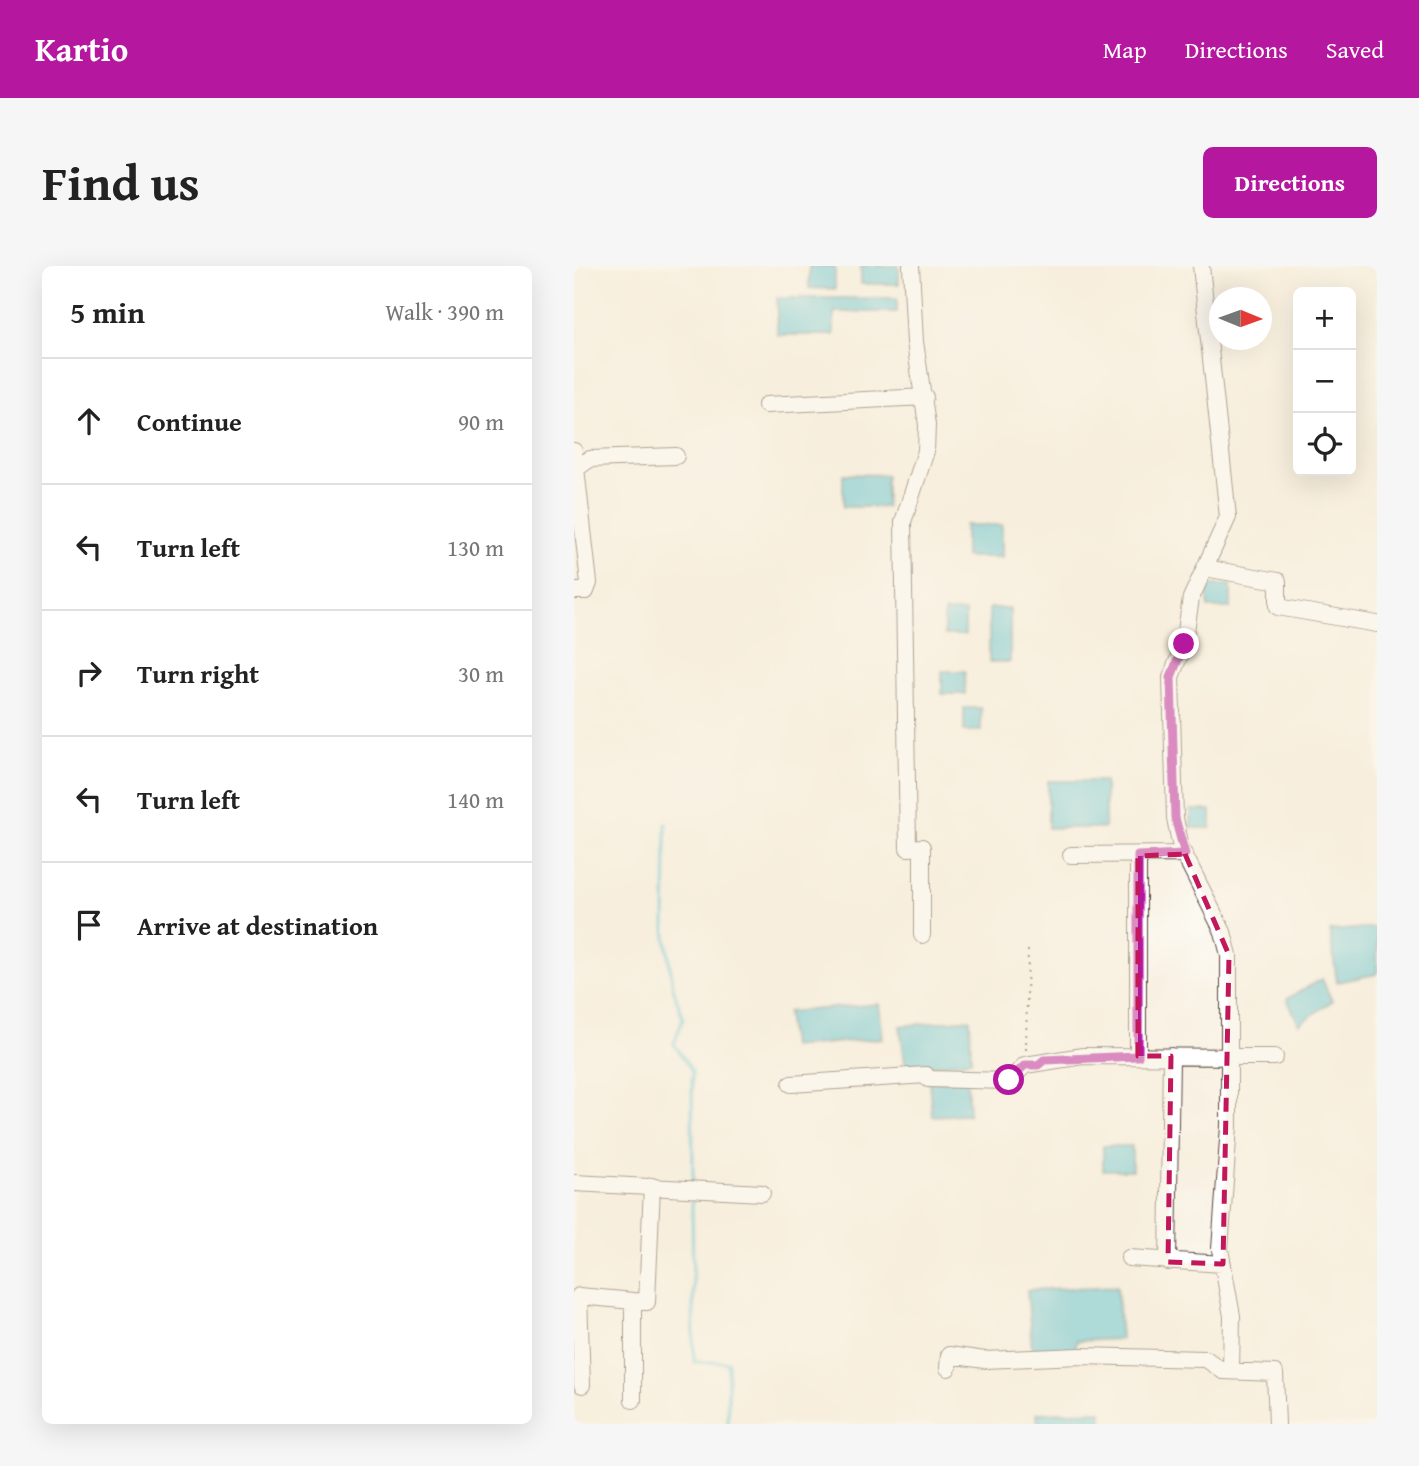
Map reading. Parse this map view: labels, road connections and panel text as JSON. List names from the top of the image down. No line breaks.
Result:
{"north":"right","page":{"header":"Kartio","nav":["Map","Directions","Saved"],"title":"Find us","buttons":"Directions","heading":["5 min","Walk · 390 m"],"map_buttons":["+","−"],"list":[["Continue","90 m"],["Turn left","130 m"],["Turn right","30 m"],["Turn left","140 m"],"Arrive at destination"]}}
